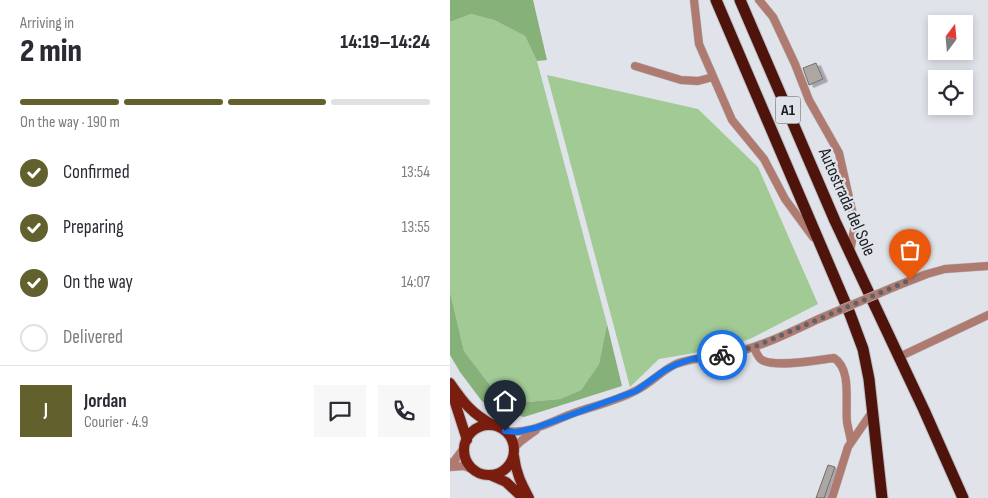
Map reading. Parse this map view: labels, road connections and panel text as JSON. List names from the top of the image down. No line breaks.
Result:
{"streets":{"highway":["A1","Autostrada del Sole"]},"crossings":[["A1","Autostrada del Sole"]],"north":"top","page":{"heading":["2 min","Arriving in","14:19–14:24"],"panel":["Jordan","Courier · 4.9"],"bar":"On the way · 190 m","list":[["Confirmed","13:54"],["Preparing","13:55"],["On the way","14:07"],"Delivered"],"round":"J"}}
